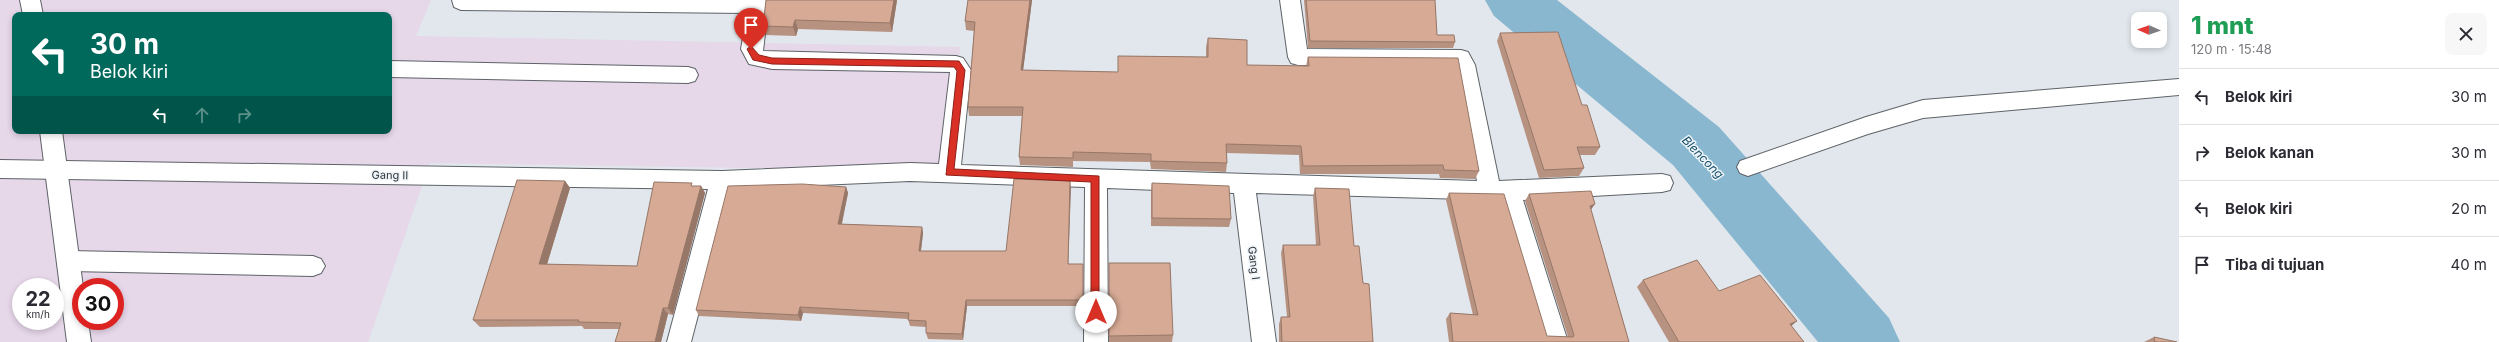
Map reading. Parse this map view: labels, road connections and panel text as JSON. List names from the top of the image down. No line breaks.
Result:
{"streets":{"street":["Gang II","Gang I"]},"crossings":[["Gang II","Gang I"]],"water":["Blencong"],"north":"left","page":{"heading":["1 mnt","120 m · 15:48"],"turn":["30 m","Belok kiri"],"list":[{"name":"Belok kiri","value":"30 m"},{"name":"Belok kanan","value":"30 m"},{"name":"Belok kiri","value":"20 m"},{"name":"Tiba di tujuan","value":"40 m"}],"speed":"22 km/h","limit":"30"}}
